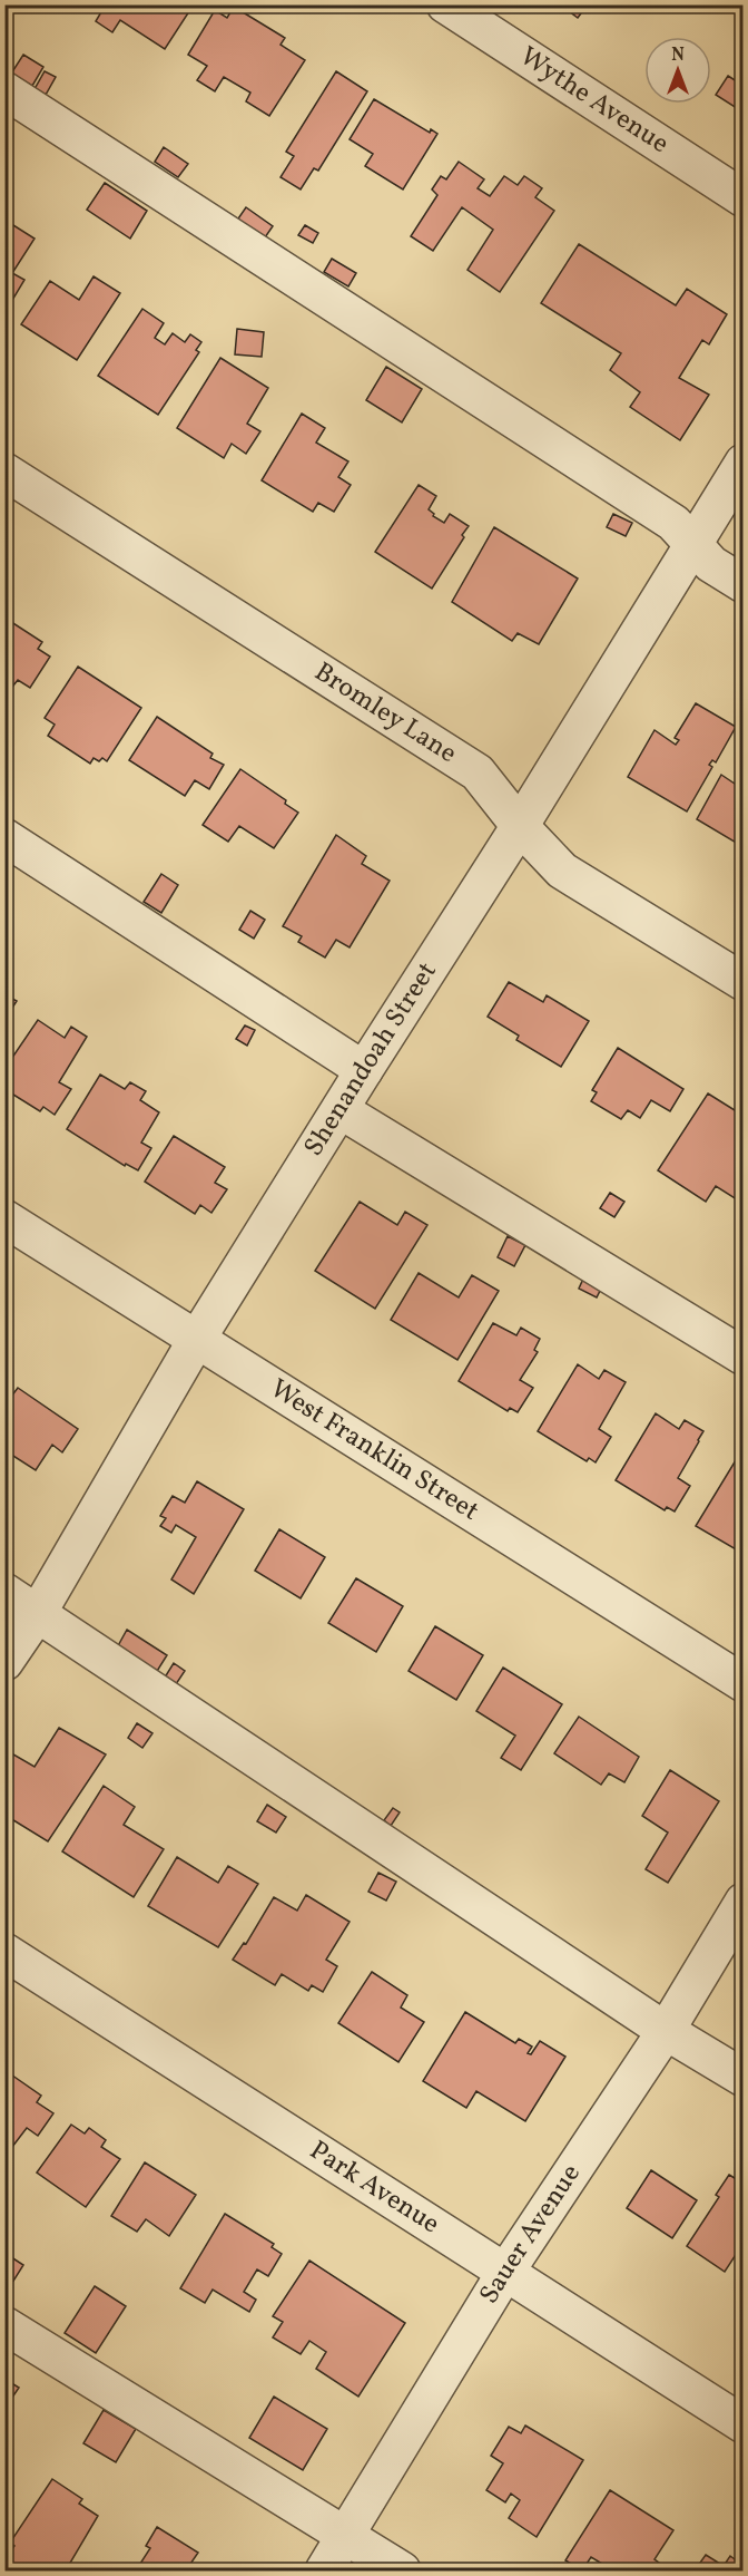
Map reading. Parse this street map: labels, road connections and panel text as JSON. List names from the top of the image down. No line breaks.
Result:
{"streets":{"street":["Wythe Avenue","Bromley Lane","Shenandoah Street","West Franklin Street","Park Avenue","Sauer Avenue"]},"crossings":[["Bromley Lane","Shenandoah Street"],["Shenandoah Street","West Franklin Street"],["Park Avenue","Sauer Avenue"]],"north":"top"}
